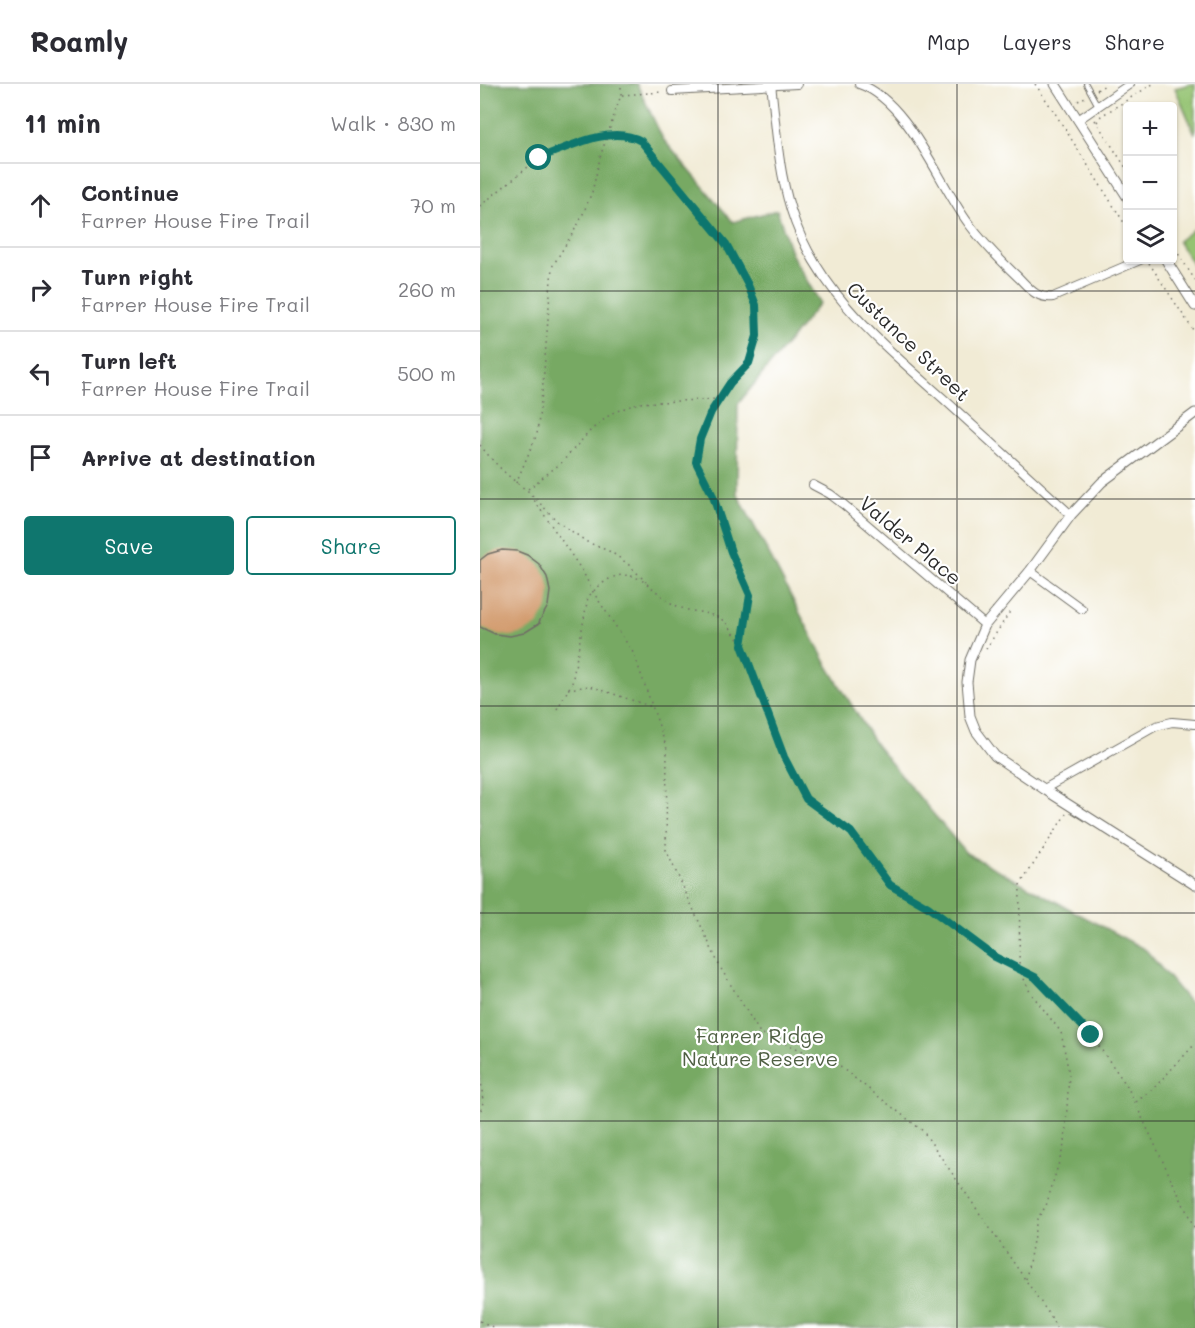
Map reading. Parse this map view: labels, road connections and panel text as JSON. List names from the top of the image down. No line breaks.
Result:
{"streets":{"street":["Custance Street","Valder Place"]},"parks":["Farrer Ridge Nature Reserve"],"page":{"header":"Roamly","nav":["Map","Layers","Share"],"heading":["11 min","Walk · 830 m"],"map_buttons":["+","−"],"list":[["Continue","Farrer House Fire Trail","70 m"],["Turn right","Farrer House Fire Trail","260 m"],["Turn left","Farrer House Fire Trail","500 m"],"Arrive at destination"],"buttons":["Save","Share"]}}
